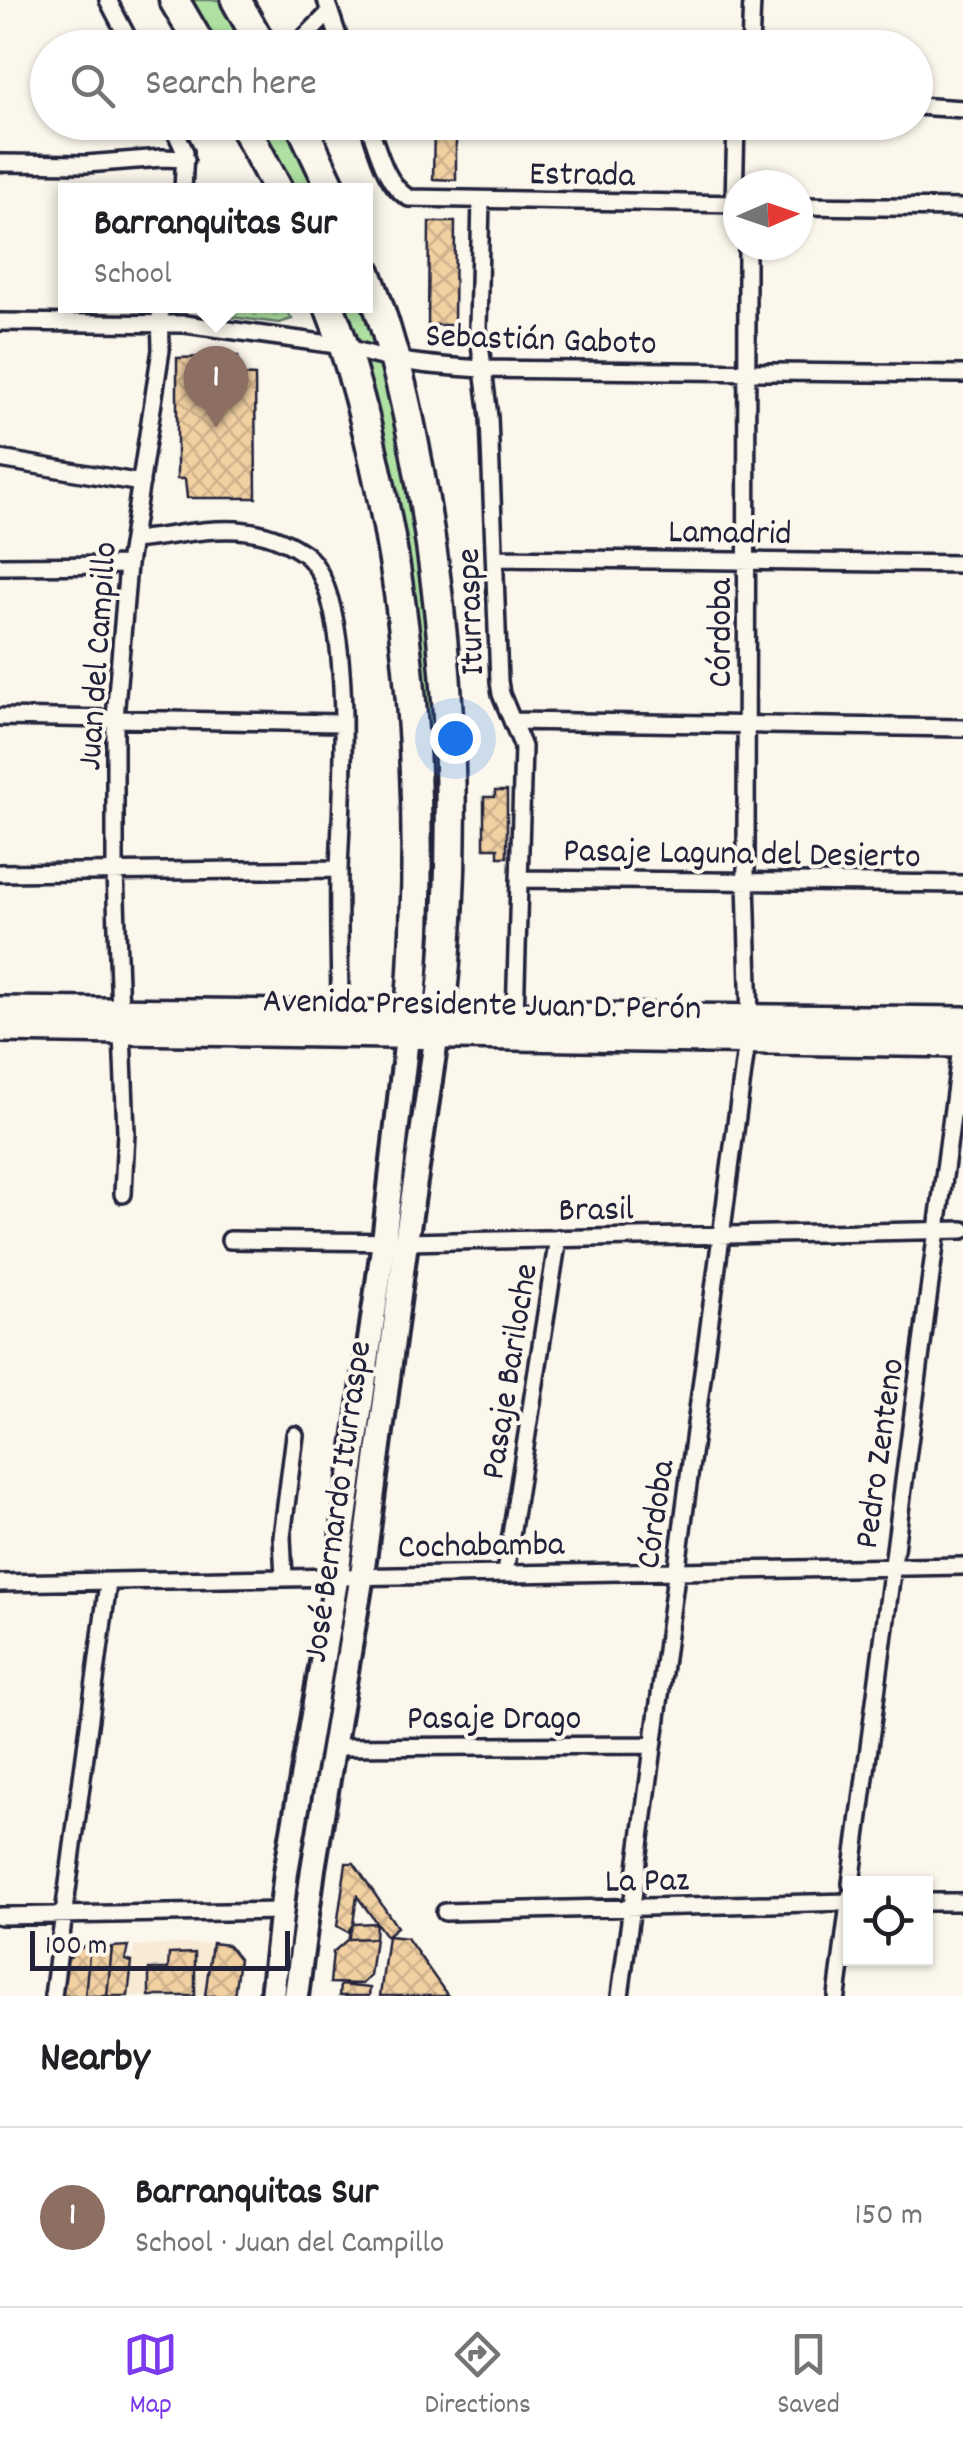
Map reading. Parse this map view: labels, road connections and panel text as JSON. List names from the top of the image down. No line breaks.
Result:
{"streets":{"main road":["Avenida Presidente Juan D. Perón","José Bernardo Iturraspe"],"street":["Estrada","Sebastián Gaboto","Lamadrid","Iturraspe","Córdoba","Juan del Campillo","Pasaje Laguna del Desierto","Brasil","Pasaje Bariloche","Pedro Zenteno","Cochabamba","Pasaje Drago","La Paz"]},"crossings":[["Estrada","Iturraspe"],["Sebastián Gaboto","Iturraspe"],["Sebastián Gaboto","Córdoba"],["Sebastián Gaboto","Juan del Campillo"],["Lamadrid","Iturraspe"],["Lamadrid","Córdoba"],["Iturraspe","Pasaje Laguna del Desierto"],["Iturraspe","Avenida Presidente Juan D. Perón"],["Córdoba","Pasaje Laguna del Desierto"],["Córdoba","Avenida Presidente Juan D. Perón"],["Córdoba","Brasil"],["Córdoba","Cochabamba"],["Córdoba","Pasaje Drago"],["Córdoba","La Paz"],["Juan del Campillo","Avenida Presidente Juan D. Perón"],["Avenida Presidente Juan D. Perón","Pedro Zenteno"],["Avenida Presidente Juan D. Perón","José Bernardo Iturraspe"],["Brasil","Pasaje Bariloche"],["Brasil","Pedro Zenteno"],["Brasil","José Bernardo Iturraspe"],["Pasaje Bariloche","Cochabamba"],["Pedro Zenteno","Cochabamba"],["José Bernardo Iturraspe","Cochabamba"],["José Bernardo Iturraspe","Pasaje Drago"]],"scale_bar":"100 m","north":"right","page":{"search":"Search here","popup":["Barranquitas Sur","School"],"pins":"1","scale":"100 m","heading":"Nearby","list":[{"mark":"1","name":"Barranquitas Sur","note":"School · Juan del Campillo","value":"150 m"}],"nav":["Map","Directions","Saved"]}}
